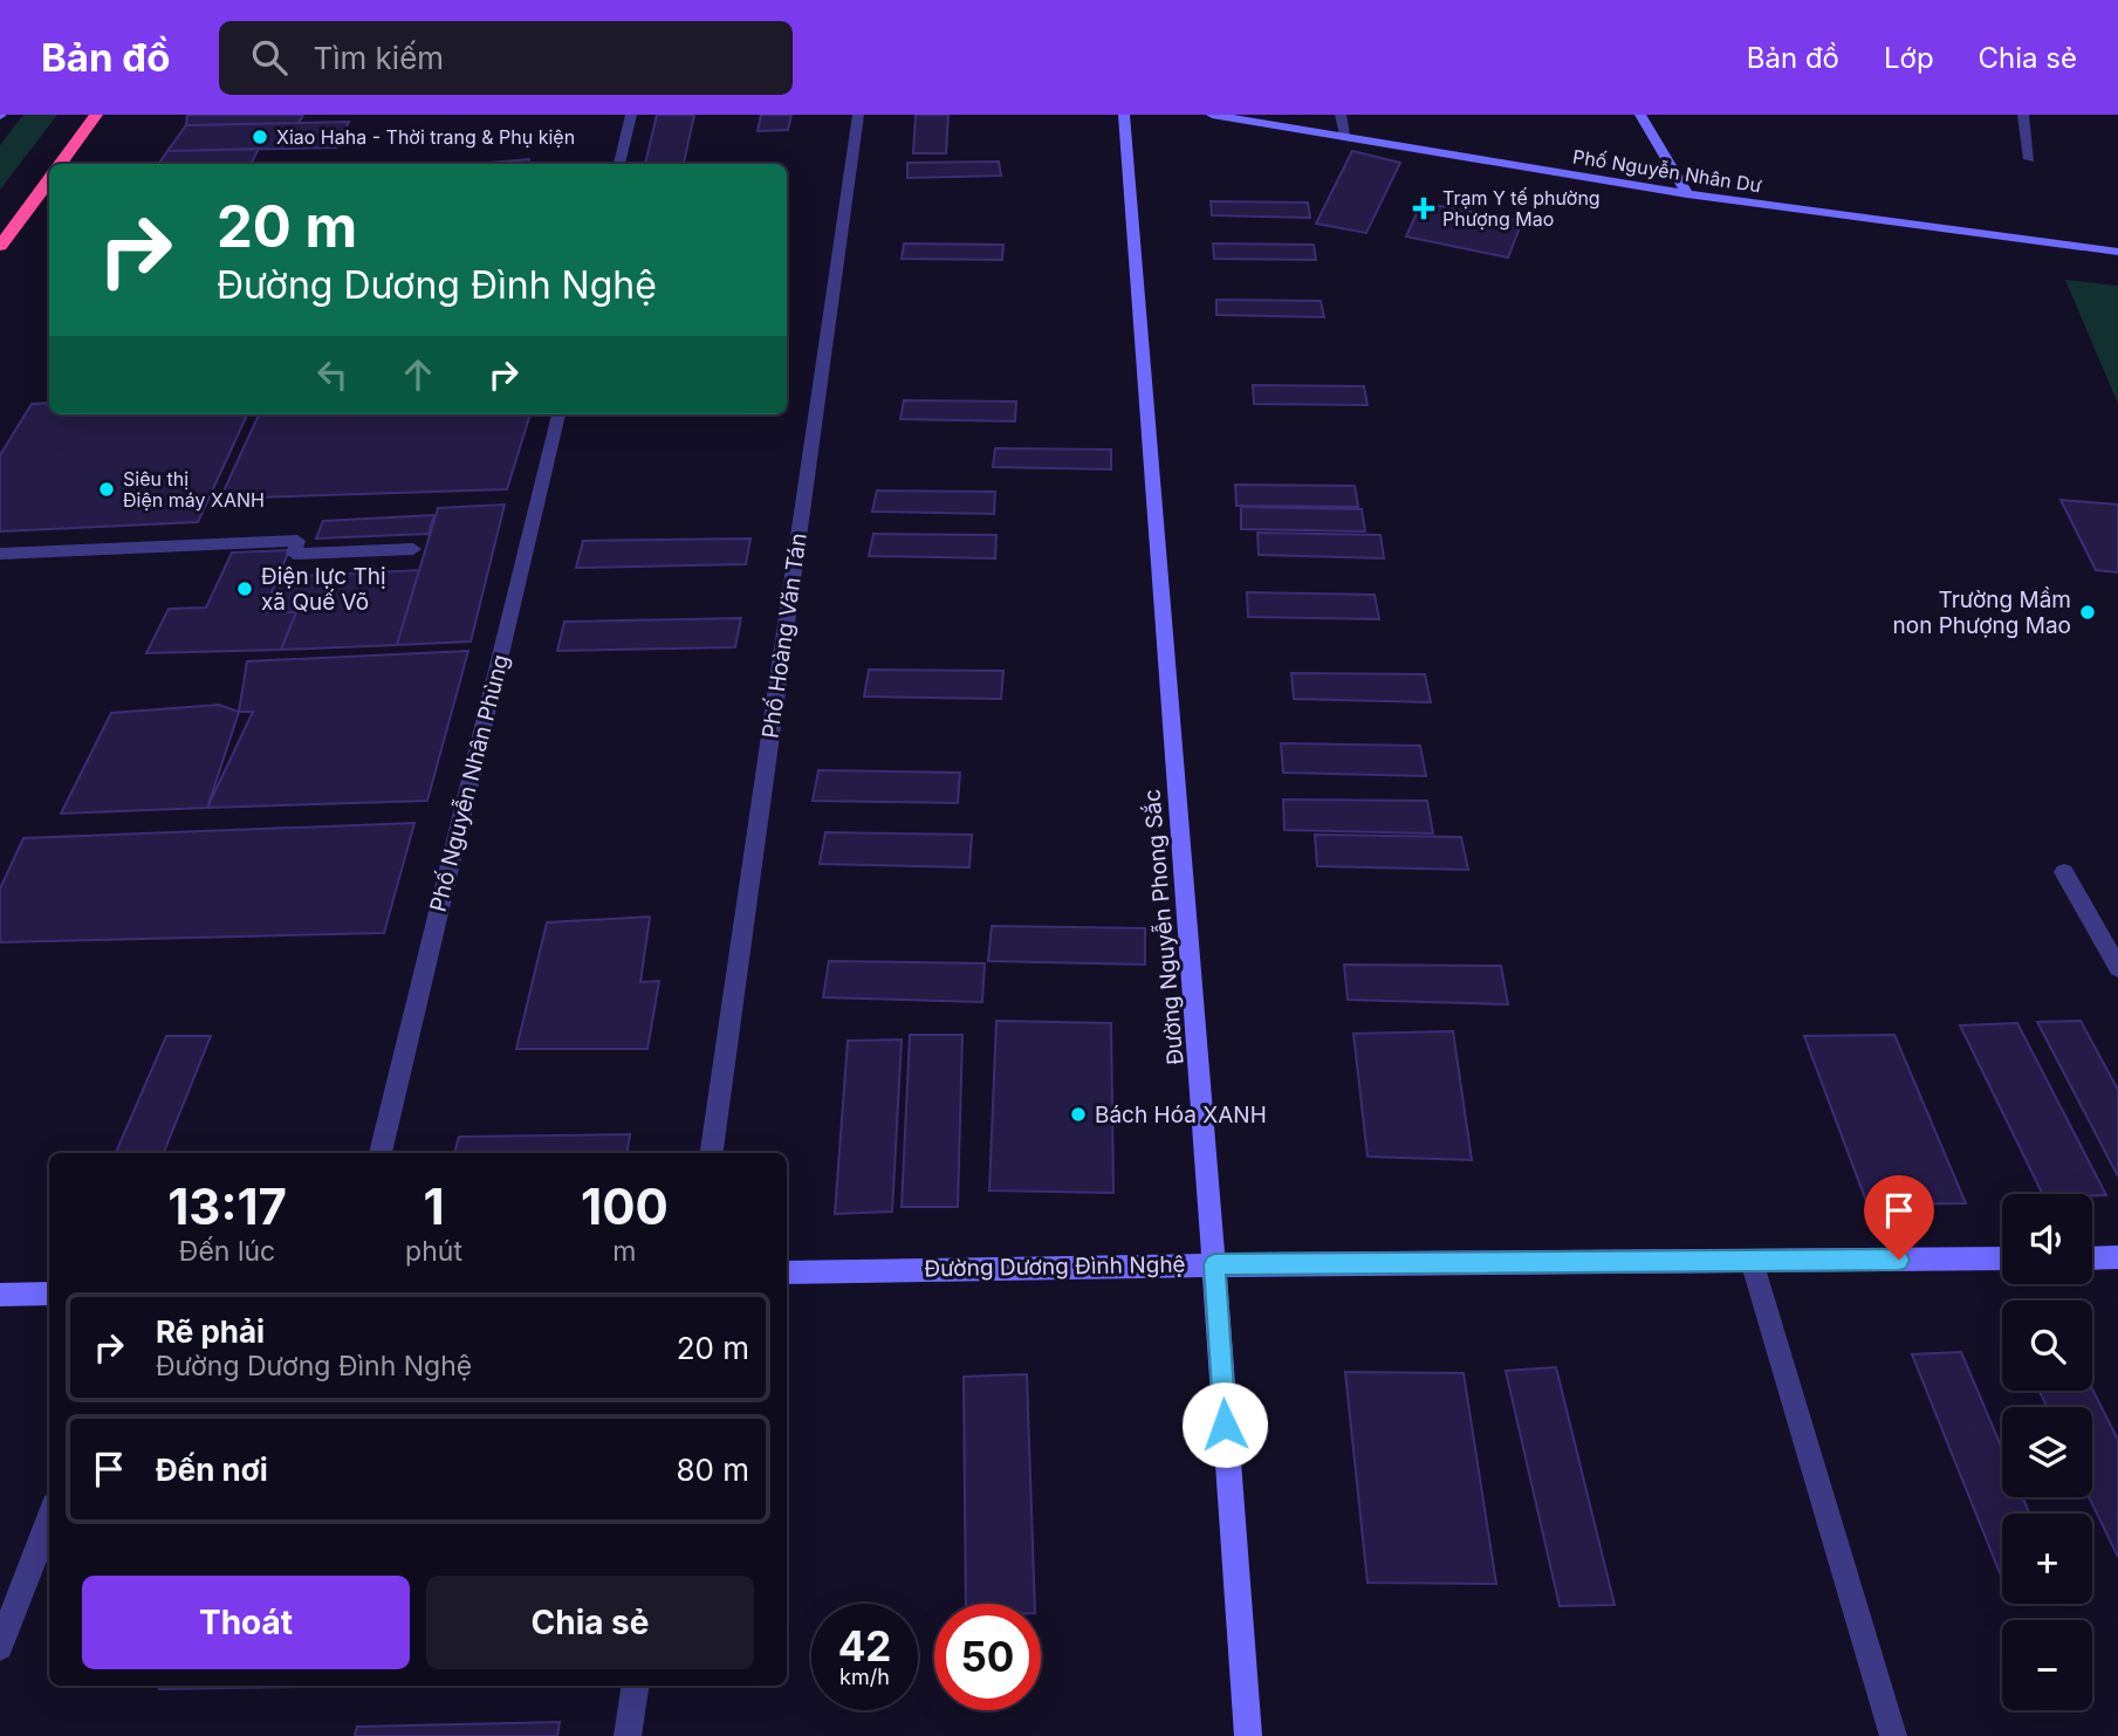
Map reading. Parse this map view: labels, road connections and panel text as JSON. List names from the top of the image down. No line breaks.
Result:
{"streets":{"main road":["Phố Nguyễn Nhân Dư","Đường Nguyễn Phong Sắc","Đường Dương Đình Nghệ"],"street":["Phố Hoàng Văn Tán","Phố Nguyễn Nhân Phùng"]},"crossings":[["Đường Nguyễn Phong Sắc","Đường Dương Đình Nghệ"]],"places":{"other":["Xiao Haha - Thời trang & Phụ kiện","Siêu thị Điện máy XANH","Điện lực Thị xã Quế Võ","Trường Mầm non Phượng Mao","Bách Hóa XANH"],"health":["Trạm Y tế phường Phượng Mao"]},"page":{"header":"Bản đồ","search":"Tìm kiếm","nav":["Bản đồ","Lớp","Chia sẻ"],"turn":["20 m","Đường Dương Đình Nghệ"],"eta":["13:17","Đến lúc","1","phút","100","m"],"map_buttons":["+","−"],"list":[{"name":"Rẽ phải","note":"Đường Dương Đình Nghệ","value":"20 m"},{"name":"Đến nơi","value":"80 m"}],"buttons":["Thoát","Chia sẻ"],"speed":"42 km/h","limit":"50"}}
